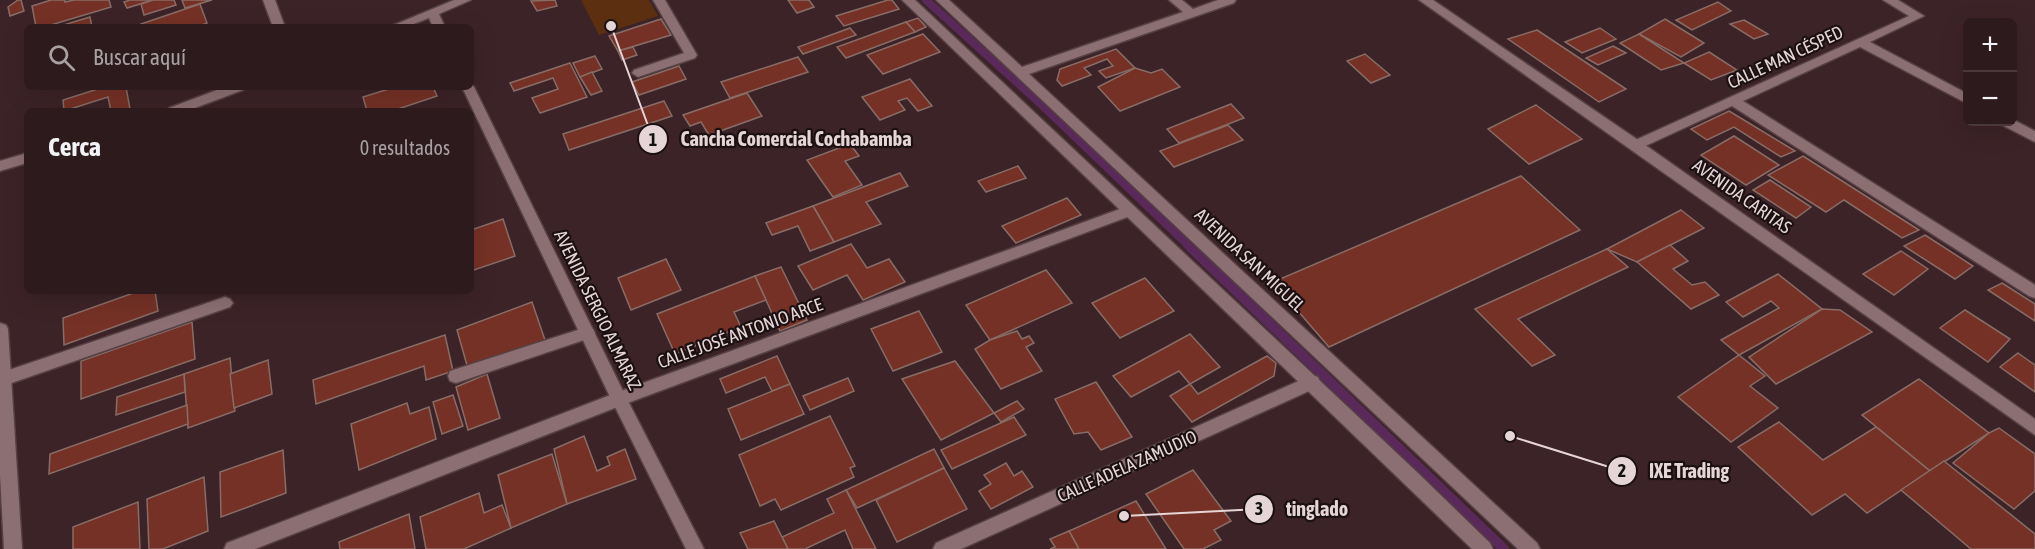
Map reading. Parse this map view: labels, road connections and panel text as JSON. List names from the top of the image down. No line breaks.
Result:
{"streets":{"street":["CALLE MAN CÉSPED","AVENIDA CARITAS","AVENIDA SAN MIGUEL","AVENIDA SERGIO ALMARAZ","CALLE JOSÉ ANTONIO ARCE","CALLE ADELA ZAMUDIO"]},"crossings":[["CALLE MAN CÉSPED","AVENIDA CARITAS"],["AVENIDA SERGIO ALMARAZ","CALLE JOSÉ ANTONIO ARCE"]],"places":["Cancha Comercial Cochabamba","IXE Trading","tinglado"],"page":{"map_buttons":["+","−"],"search":"Buscar aquí","heading":["Cerca","0 resultados"]}}
